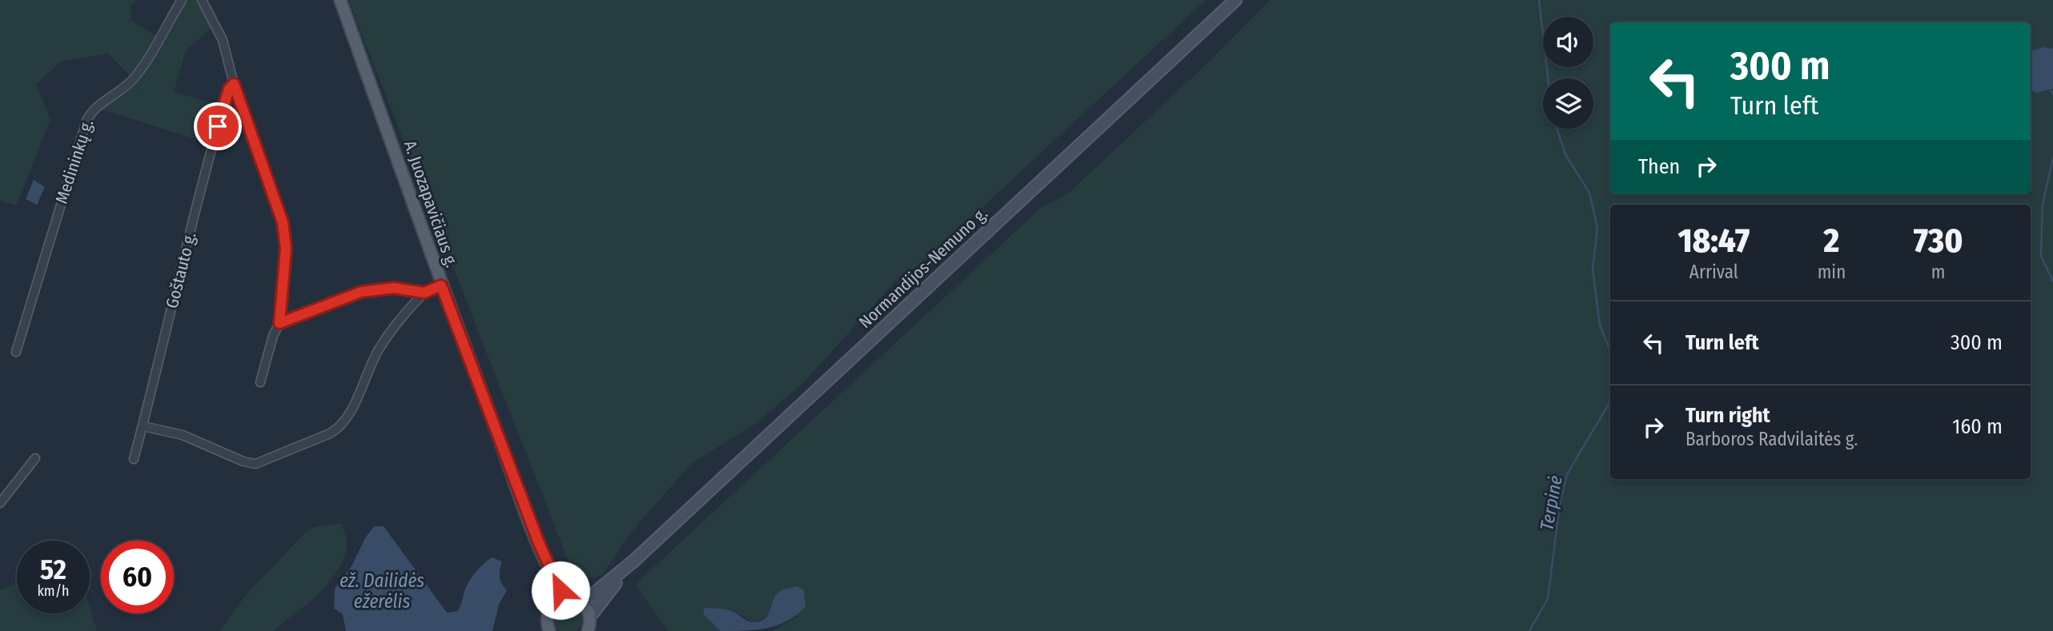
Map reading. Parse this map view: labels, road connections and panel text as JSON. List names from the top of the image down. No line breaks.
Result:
{"streets":{"main road":["A. Juozapavičiaus g.","Normandijos-Nemuno g."],"street":["Medininkų g.","Goštauto g."]},"crossings":[["A. Juozapavičiaus g.","Normandijos-Nemuno g."]],"water":["Terpinė","ež. Dailidės ežerėlis"],"page":{"turn":["300 m","Turn left"],"then":"Then","eta":["18:47","Arrival","2","min","730","m"],"list":[{"name":"Turn left","value":"300 m"},{"name":"Turn right","note":"Barboros Radvilaitės g.","value":"160 m"}],"speed":"52 km/h","limit":"60"}}
